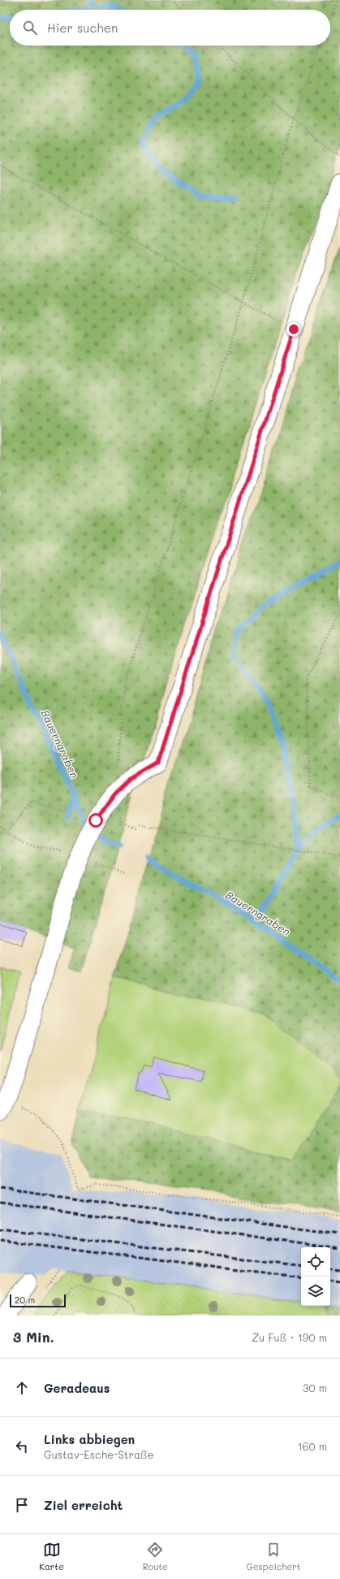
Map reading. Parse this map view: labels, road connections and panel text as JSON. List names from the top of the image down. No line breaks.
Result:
{"water":["Bauerngraben"],"scale_bar":"20 m","page":{"search":"Hier suchen","scale":"20 m","heading":["3 Min.","Zu Fuß · 190 m"],"list":[["Geradeaus","30 m"],["Links abbiegen","Gustav-Esche-Straße","160 m"],"Ziel erreicht"],"nav":["Karte","Route","Gespeichert"]}}
